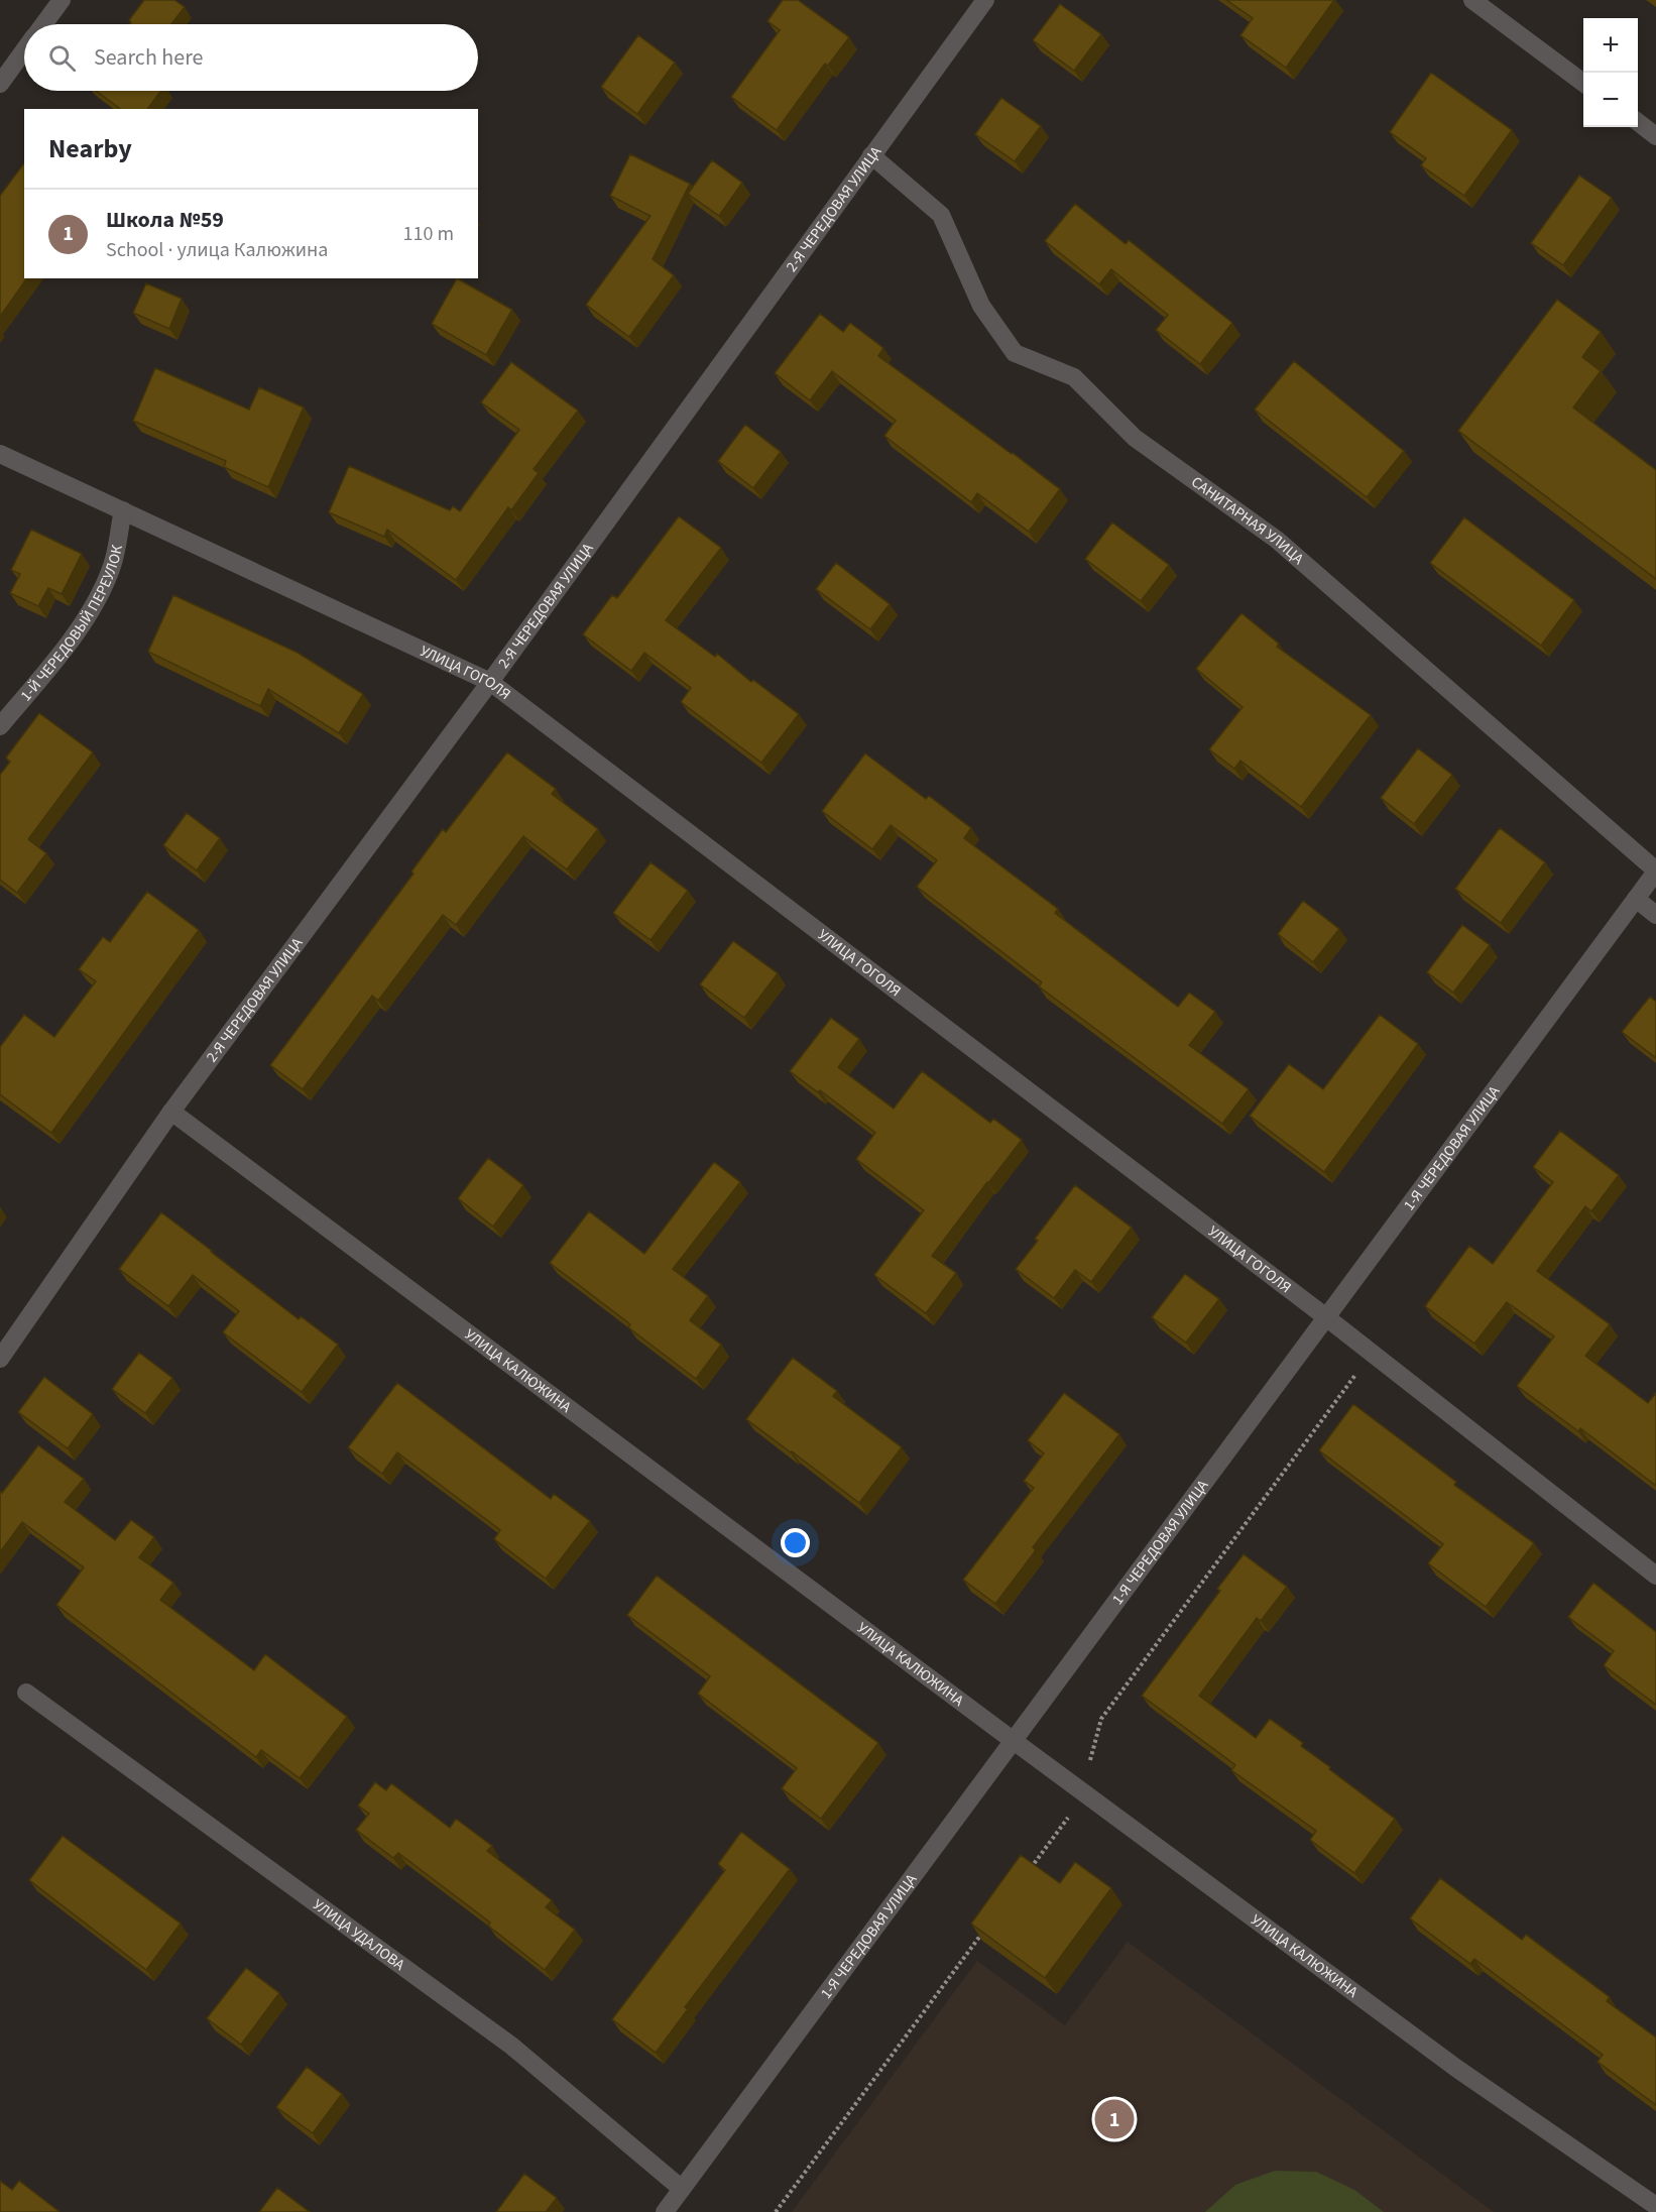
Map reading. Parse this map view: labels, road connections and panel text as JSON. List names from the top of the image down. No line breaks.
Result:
{"streets":{"street":["2-Я ЧЕРЕДОВАЯ УЛИЦА","САНИТАРНАЯ УЛИЦА","1-Й ЧЕРЕДОВЫЙ ПЕРЕУЛОК","УЛИЦА ГОГОЛЯ","1-Я ЧЕРЕДОВАЯ УЛИЦА","УЛИЦА КАЛЮЖИНА","УЛИЦА УДАЛОВА"]},"crossings":[["2-Я ЧЕРЕДОВАЯ УЛИЦА","САНИТАРНАЯ УЛИЦА"],["2-Я ЧЕРЕДОВАЯ УЛИЦА","УЛИЦА ГОГОЛЯ"],["2-Я ЧЕРЕДОВАЯ УЛИЦА","УЛИЦА КАЛЮЖИНА"],["САНИТАРНАЯ УЛИЦА","1-Я ЧЕРЕДОВАЯ УЛИЦА"],["1-Й ЧЕРЕДОВЫЙ ПЕРЕУЛОК","УЛИЦА ГОГОЛЯ"],["УЛИЦА ГОГОЛЯ","1-Я ЧЕРЕДОВАЯ УЛИЦА"],["1-Я ЧЕРЕДОВАЯ УЛИЦА","УЛИЦА КАЛЮЖИНА"],["1-Я ЧЕРЕДОВАЯ УЛИЦА","УЛИЦА УДАЛОВА"]],"page":{"map_buttons":["+","−"],"search":"Search here","heading":"Nearby","list":[{"mark":"1","name":"Школа №59","note":"School · улица Калюжина","value":"110 m"}],"pins":"1"}}
